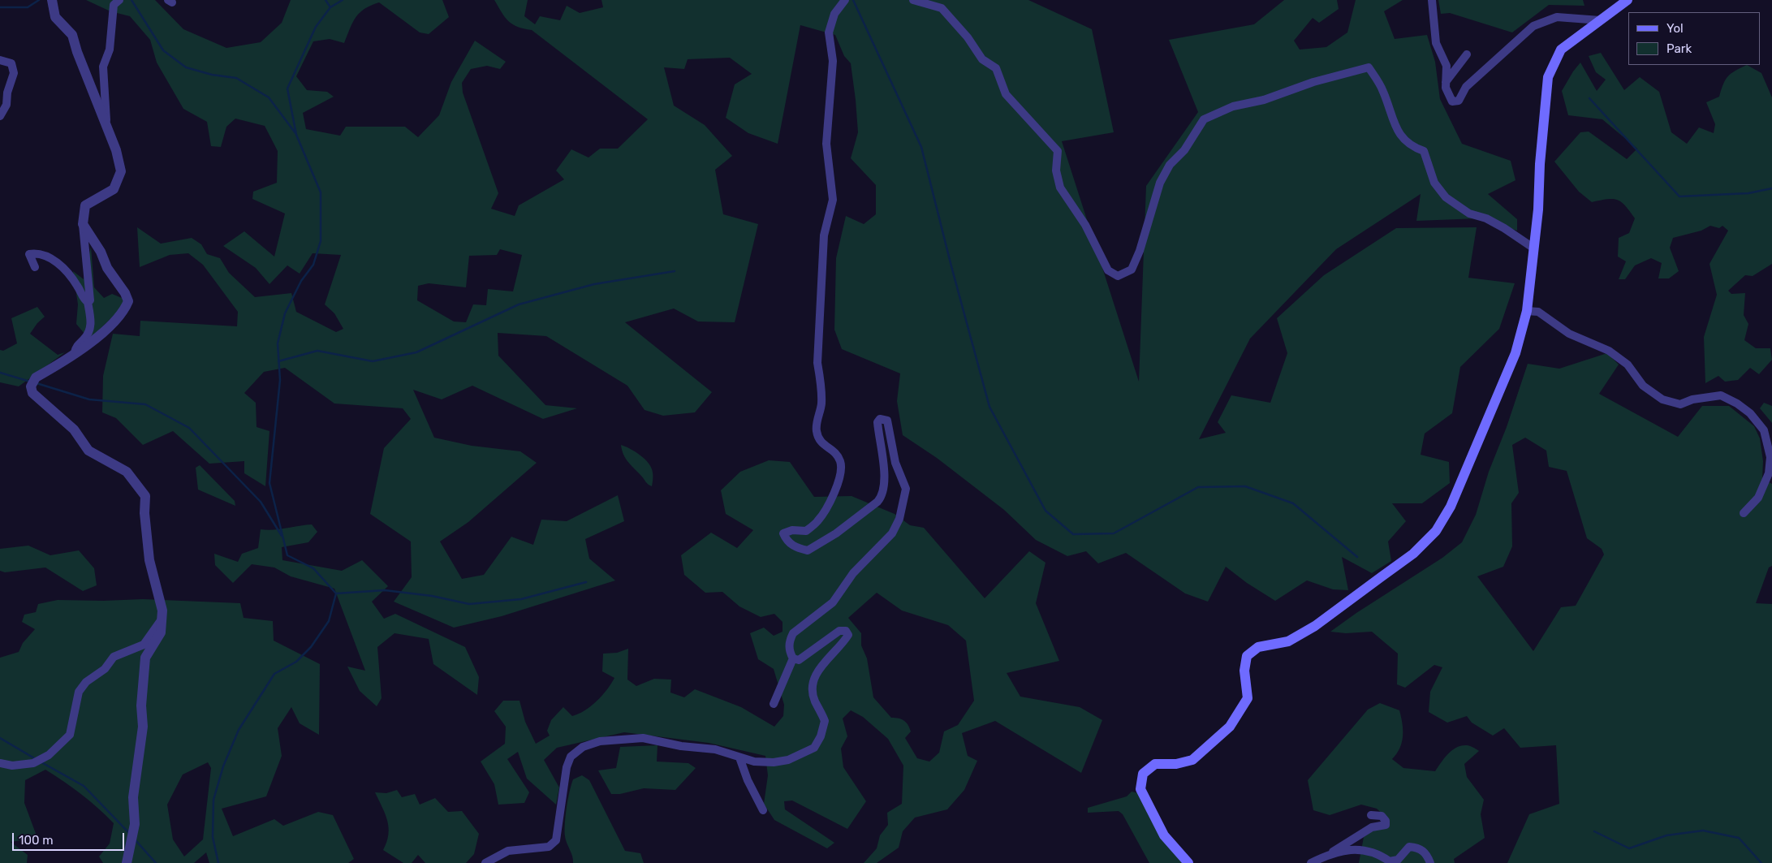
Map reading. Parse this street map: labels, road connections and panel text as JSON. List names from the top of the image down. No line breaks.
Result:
{"legend":["Yol","Park"],"scale_bar":"100 m"}
